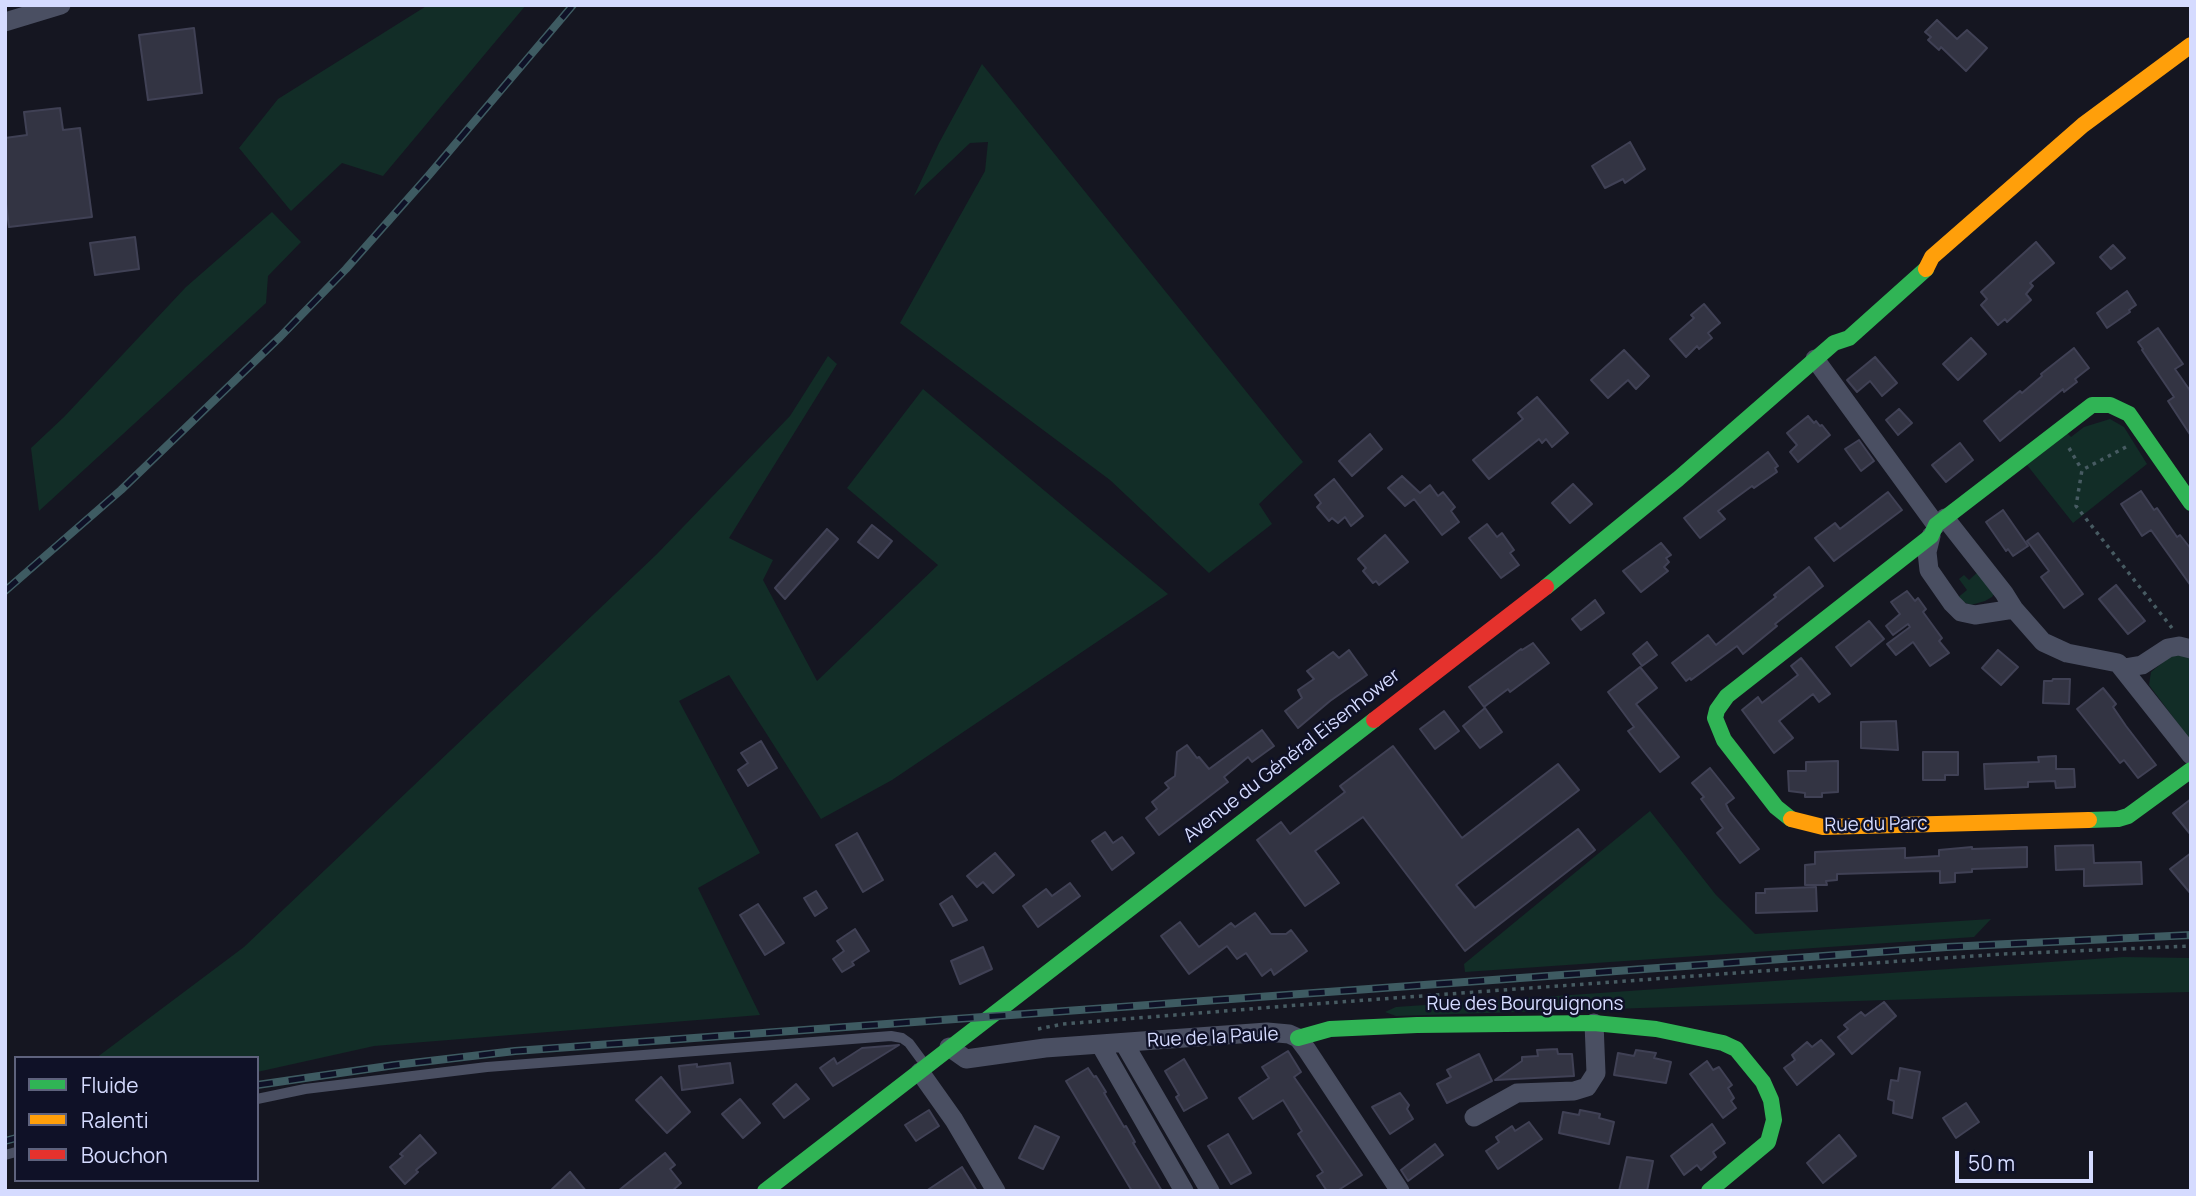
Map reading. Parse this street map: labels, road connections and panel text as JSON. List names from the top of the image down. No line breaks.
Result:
{"streets":{"main road":["Avenue du Général Eisenhower","Rue du Parc","Rue des Bourguignons"],"street":["Rue de la Paule"]},"crossings":[["Avenue du Général Eisenhower","Rue de la Paule"],["Rue des Bourguignons","Rue de la Paule"]],"legend":["Fluide","Ralenti","Bouchon"],"scale_bar":"50 m"}
